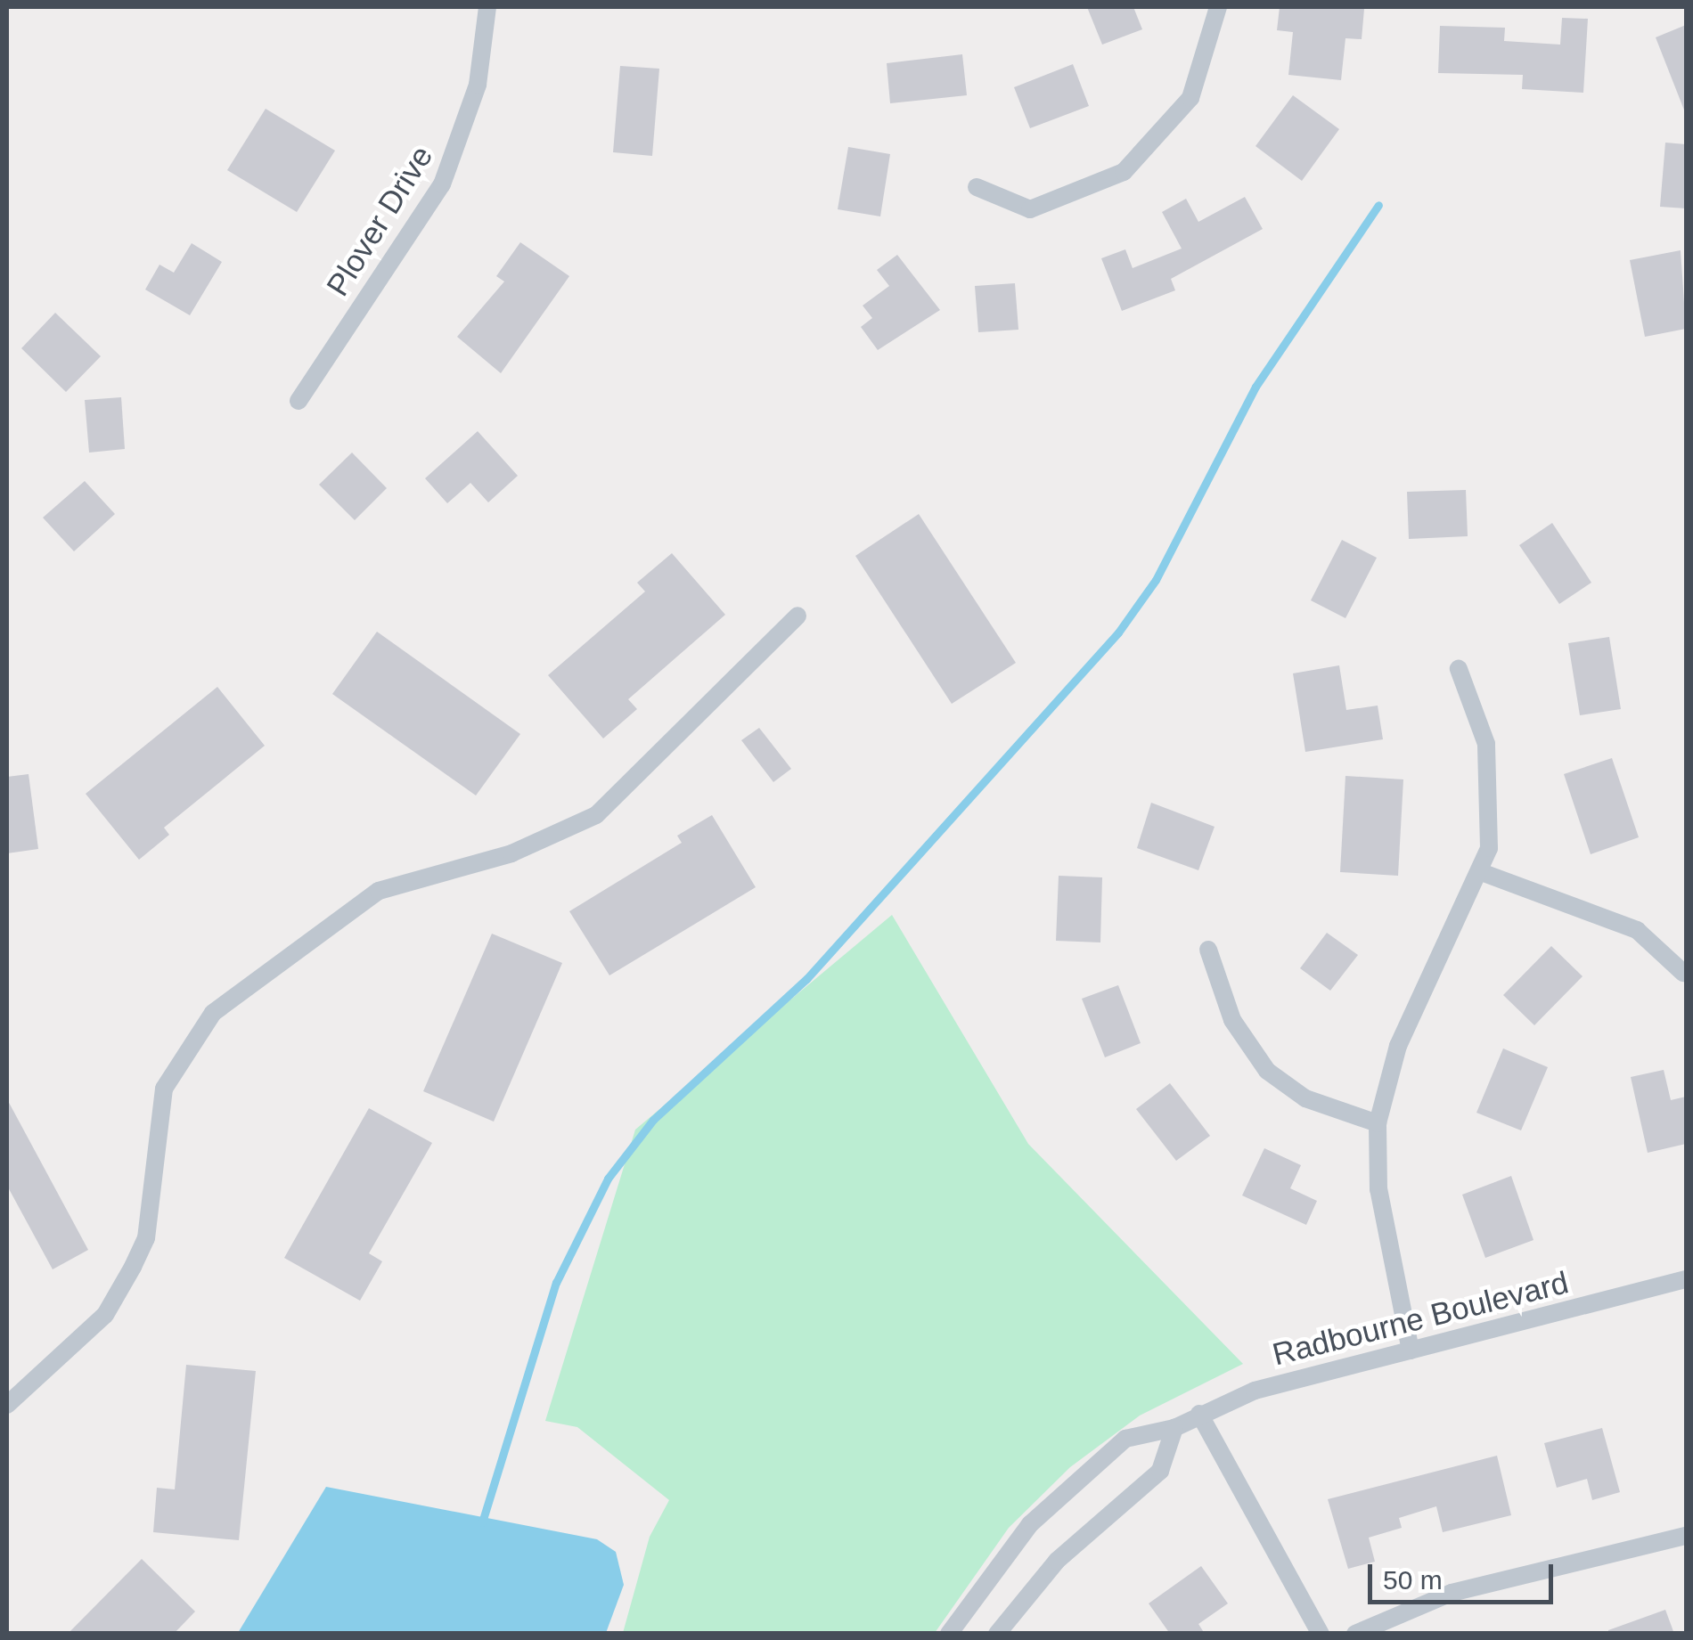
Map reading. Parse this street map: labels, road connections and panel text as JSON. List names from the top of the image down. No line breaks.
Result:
{"streets":{"street":["Plover Drive","Radbourne Boulevard"]},"scale_bar":"50 m"}
